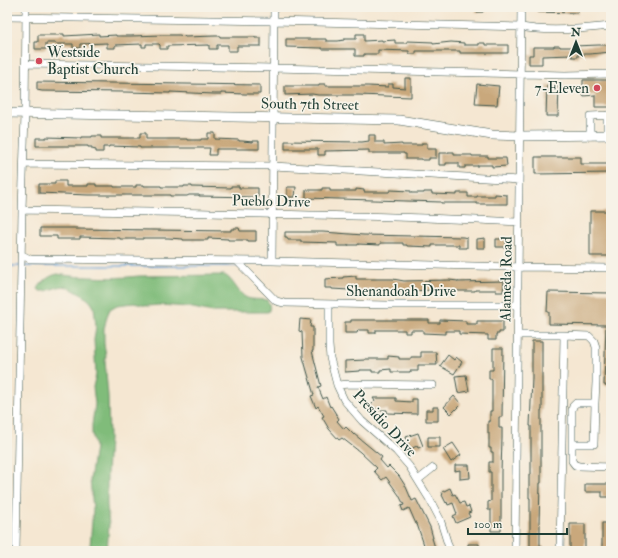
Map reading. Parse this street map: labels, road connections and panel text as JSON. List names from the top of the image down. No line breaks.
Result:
{"streets":{"main road":["South 7th Street"],"street":["Pueblo Drive","Alameda Road","Shenandoah Drive","Presidio Drive"]},"crossings":[["South 7th Street","Alameda Road"],["Pueblo Drive","Alameda Road"],["Alameda Road","Shenandoah Drive"],["Shenandoah Drive","Presidio Drive"]],"places":["Westside Baptist Church","7-Eleven"],"scale_bar":"100 m","north":"top"}
